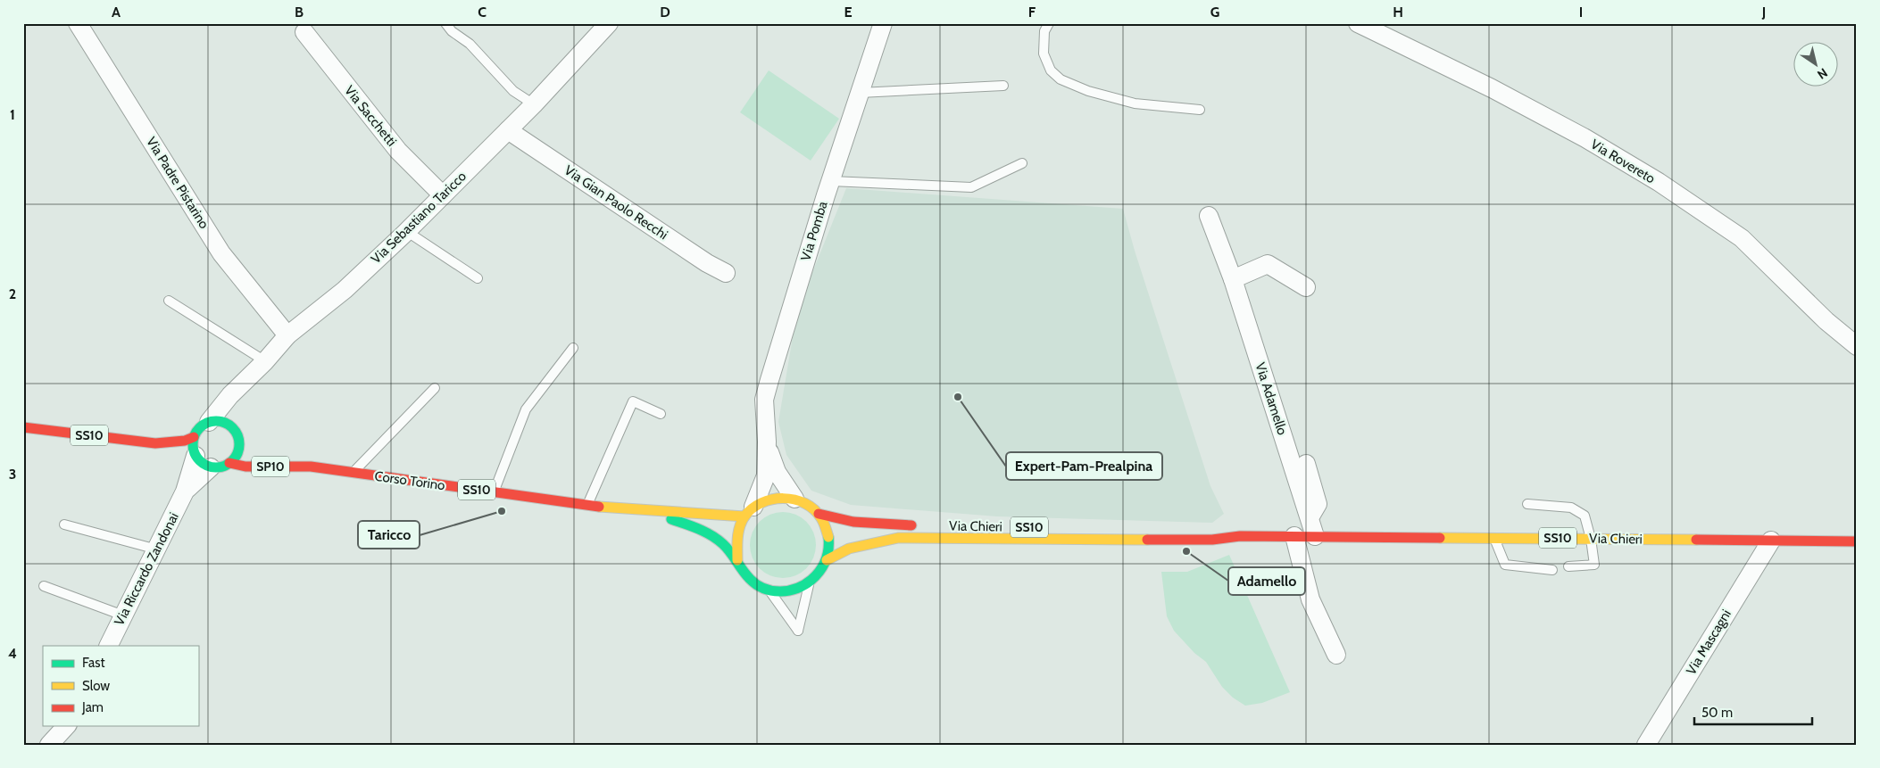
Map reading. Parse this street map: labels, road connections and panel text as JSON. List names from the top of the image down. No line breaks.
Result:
{"streets":{"main road":["SS10","SP10","Corso Torino","Via Chieri"],"street":["Via Sacchetti","Via Rovereto","Via Padre Pistarino","Via Gian Paolo Recchi","Via Sebastiano Taricco","Via Pomba","Via Adamello","Via Riccardo Zandonai","Via Mascagni"]},"crossings":[["Via Sacchetti","Via Sebastiano Taricco"],["Via Padre Pistarino","Via Sebastiano Taricco"],["Via Gian Paolo Recchi","Via Sebastiano Taricco"],["Via Sebastiano Taricco","SS10"],["Via Sebastiano Taricco","SP10"],["Via Sebastiano Taricco","Corso Torino"],["Via Sebastiano Taricco","Via Riccardo Zandonai"],["Via Pomba","Via Chieri"],["Via Adamello","Via Chieri"],["SS10","SP10"],["SS10","Corso Torino"],["SS10","Via Riccardo Zandonai"],["SP10","Corso Torino"],["SP10","Via Riccardo Zandonai"],["Corso Torino","Via Riccardo Zandonai"],["Via Chieri","Via Mascagni"]],"places":["Expert-Pam-Prealpina","Taricco","Adamello"],"legend":["Fast","Slow","Jam"],"scale_bar":"50 m","north":"bottom right","grid":{"columns":["A","B","C","D","E","F","G","H","I","J"],"rows":["1","2","3","4"]}}
